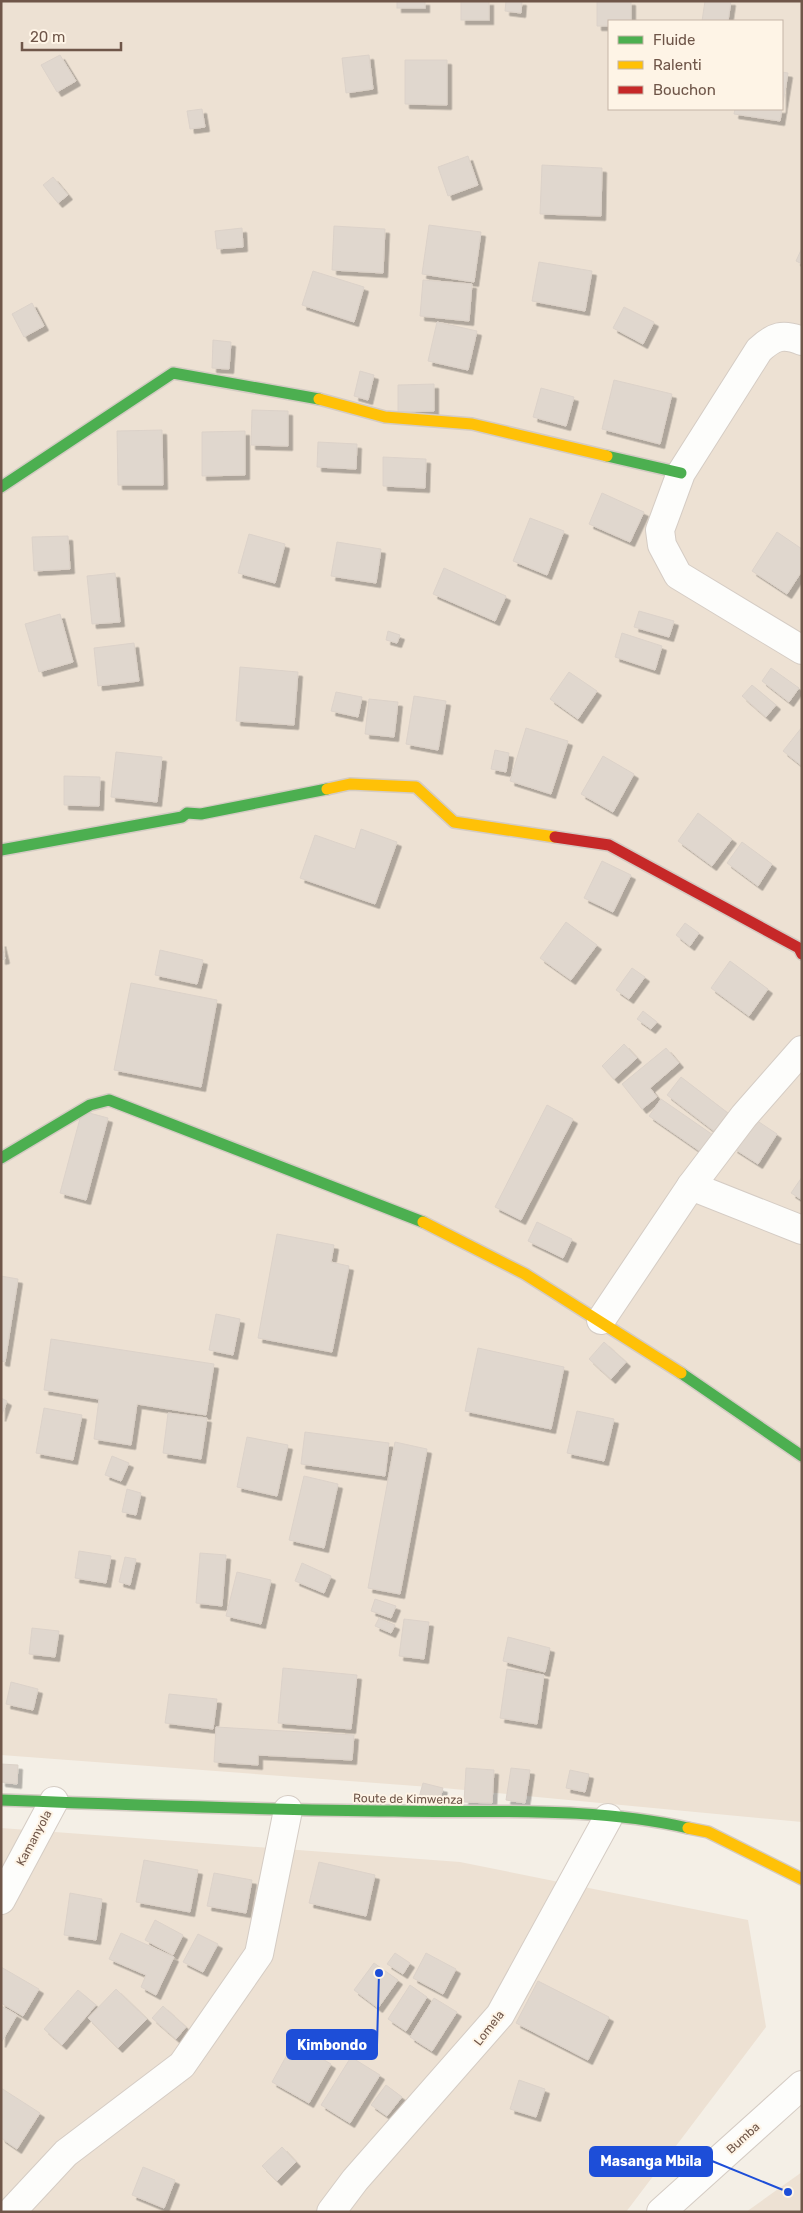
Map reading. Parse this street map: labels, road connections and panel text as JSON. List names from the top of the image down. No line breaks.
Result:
{"streets":{"street":["Route de Kimwenza","Kamanyola","Lomela","Bumba"]},"crossings":[["Route de Kimwenza","Kamanyola"],["Route de Kimwenza","Lomela"]],"places":["Kimbondo","Masanga Mbila"],"legend":["Fluide","Ralenti","Bouchon"],"scale_bar":"20 m"}
